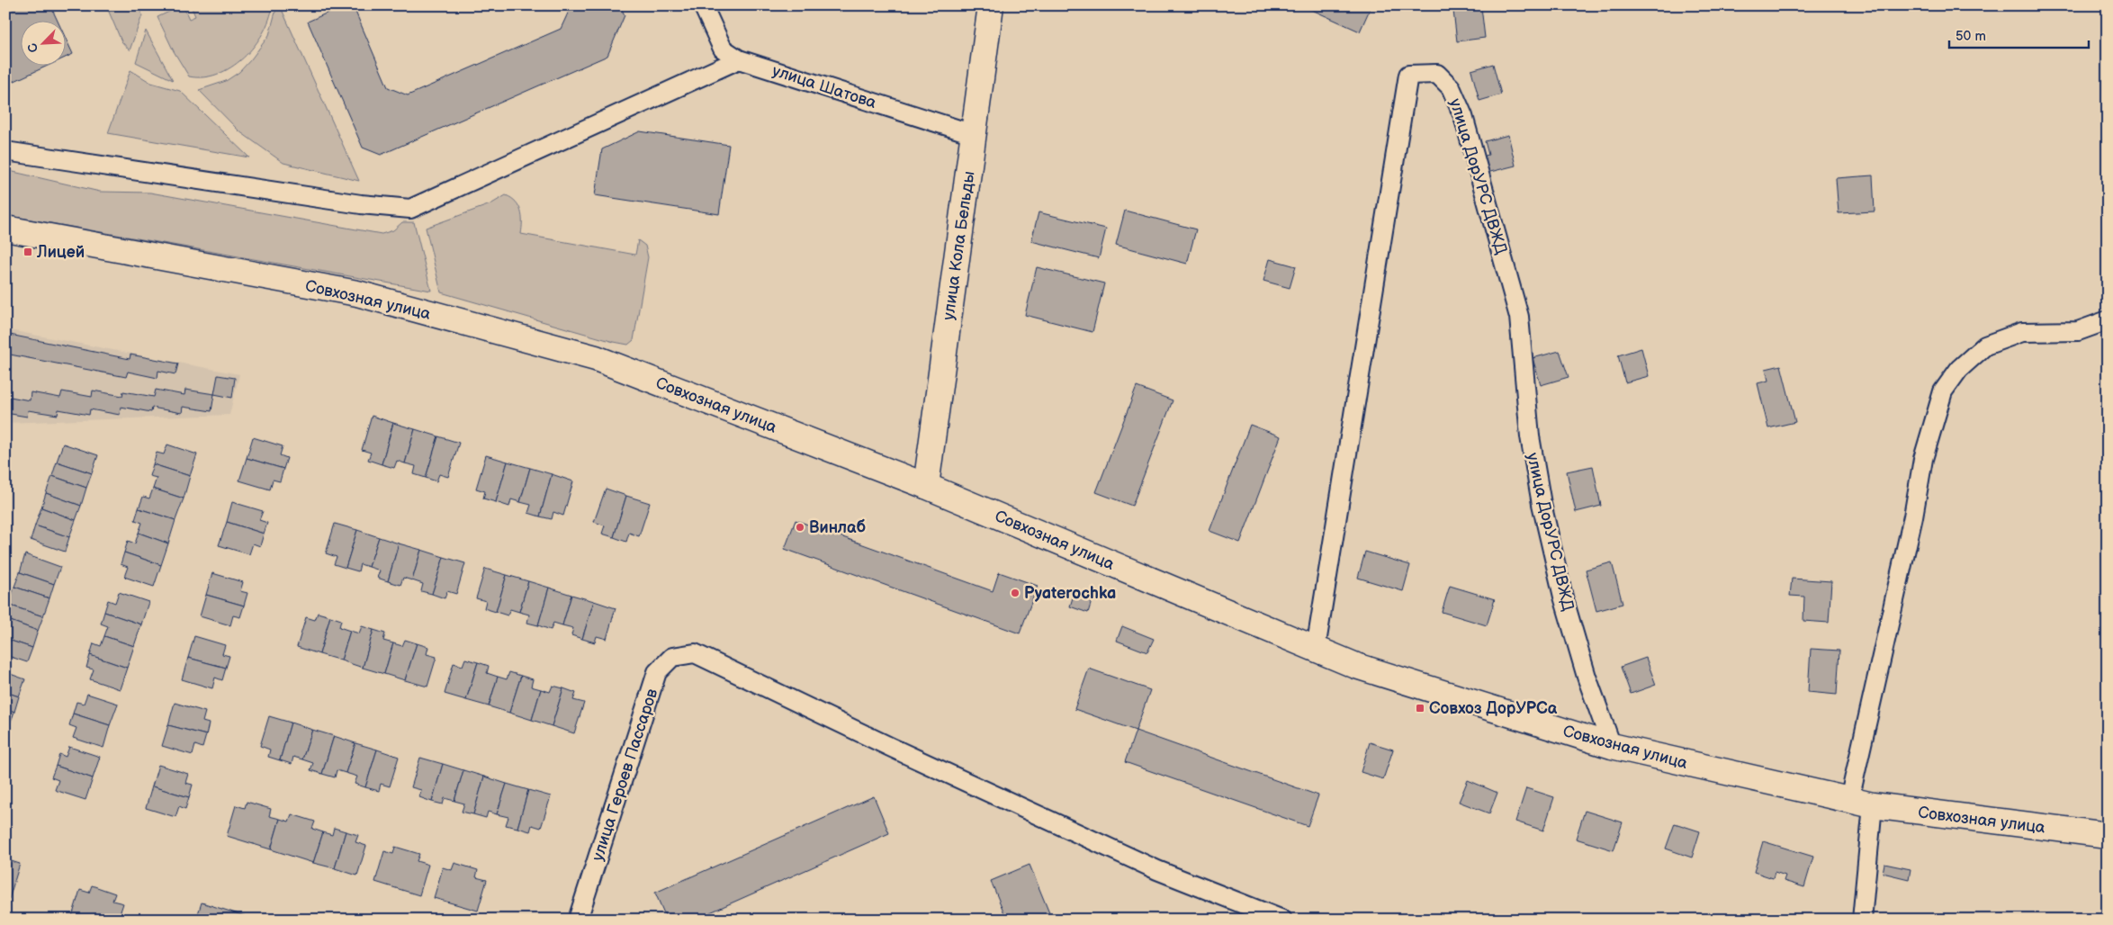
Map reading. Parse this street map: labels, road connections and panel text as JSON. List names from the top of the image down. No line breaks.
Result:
{"streets":{"main road":["улица Кола Бельды","Совхозная улица"],"street":["улица Шатова","улица ДорУРС ДВЖД","улица Героев Пассаров"]},"crossings":[["улица Шатова","улица Кола Бельды"],["улица ДорУРС ДВЖД","Совхозная улица"],["улица Кола Бельды","Совхозная улица"]],"places":{"transit":["Лицей","Совхоз ДорУPCа"],"other":["Винлаб","Pyaterochka"]},"scale_bar":"50 m","north":"bottom left"}
